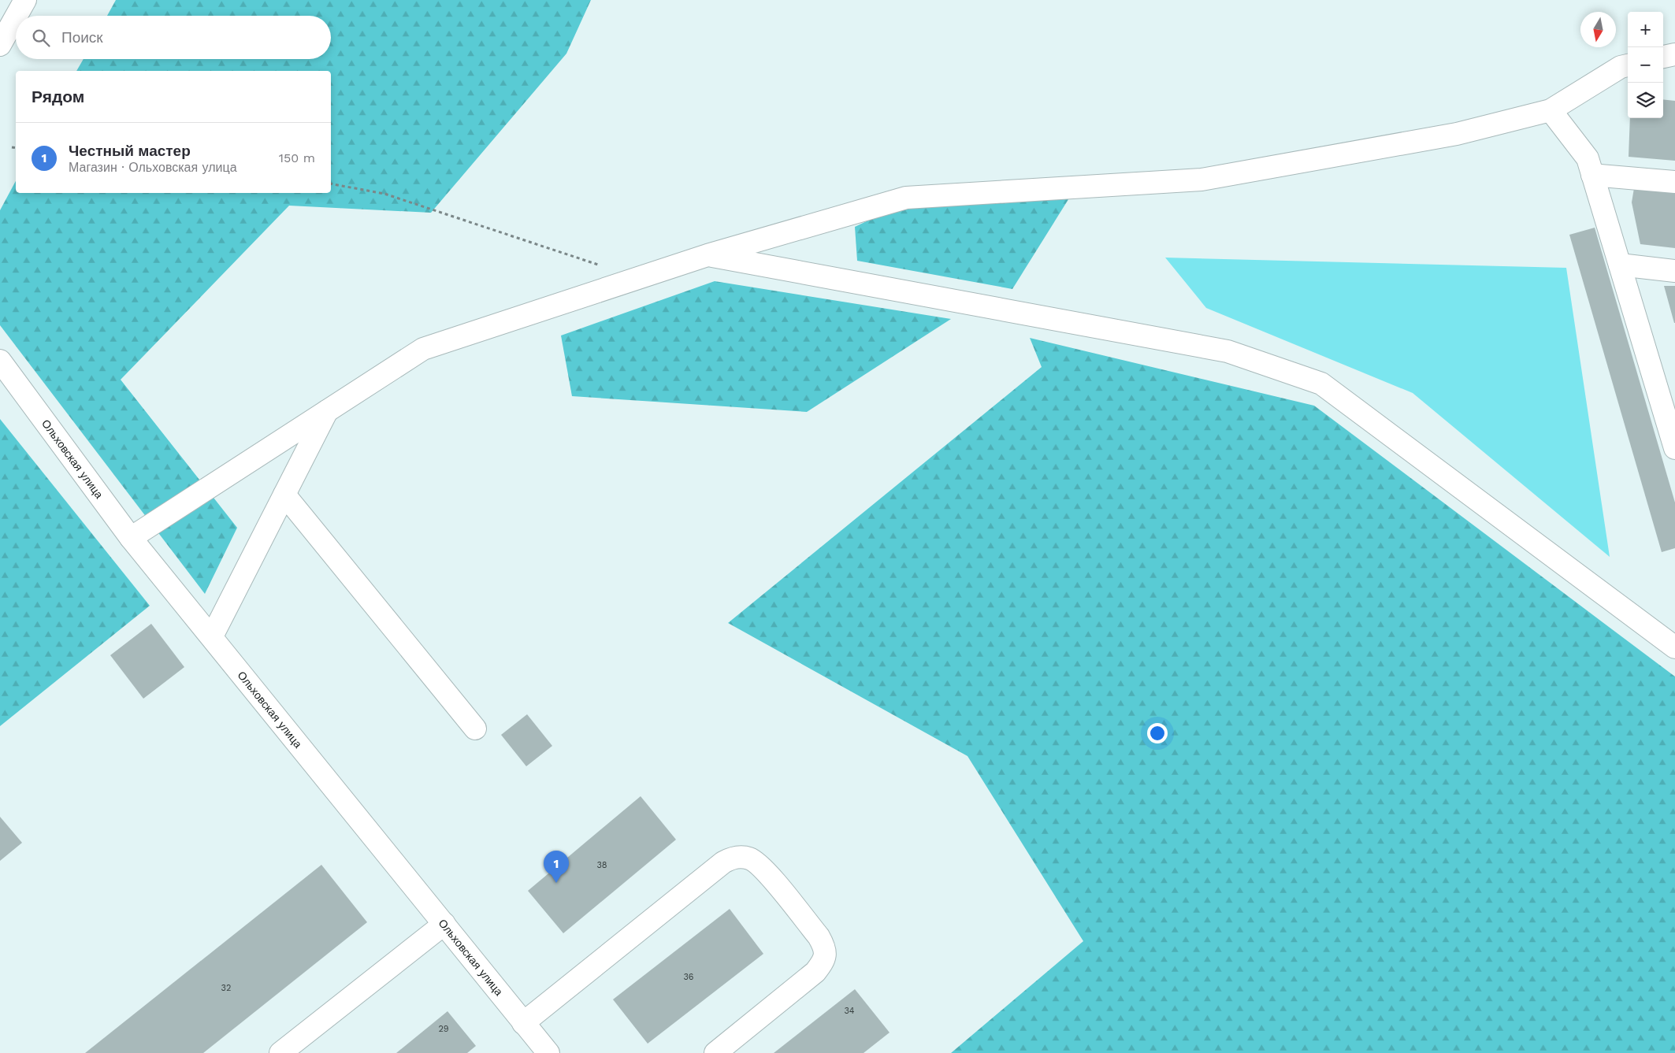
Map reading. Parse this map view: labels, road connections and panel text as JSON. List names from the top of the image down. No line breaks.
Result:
{"streets":{"street":["Ольховская улица"]},"house_numbers":["38","36","32","34","29"],"north":"bottom","page":{"map_buttons":["+","−"],"search":"Поиск","heading":"Рядом","list":[{"mark":"1","name":"Честный мастер","note":"Магазин · Ольховская улица","value":"150 m"}],"pins":"1"}}
